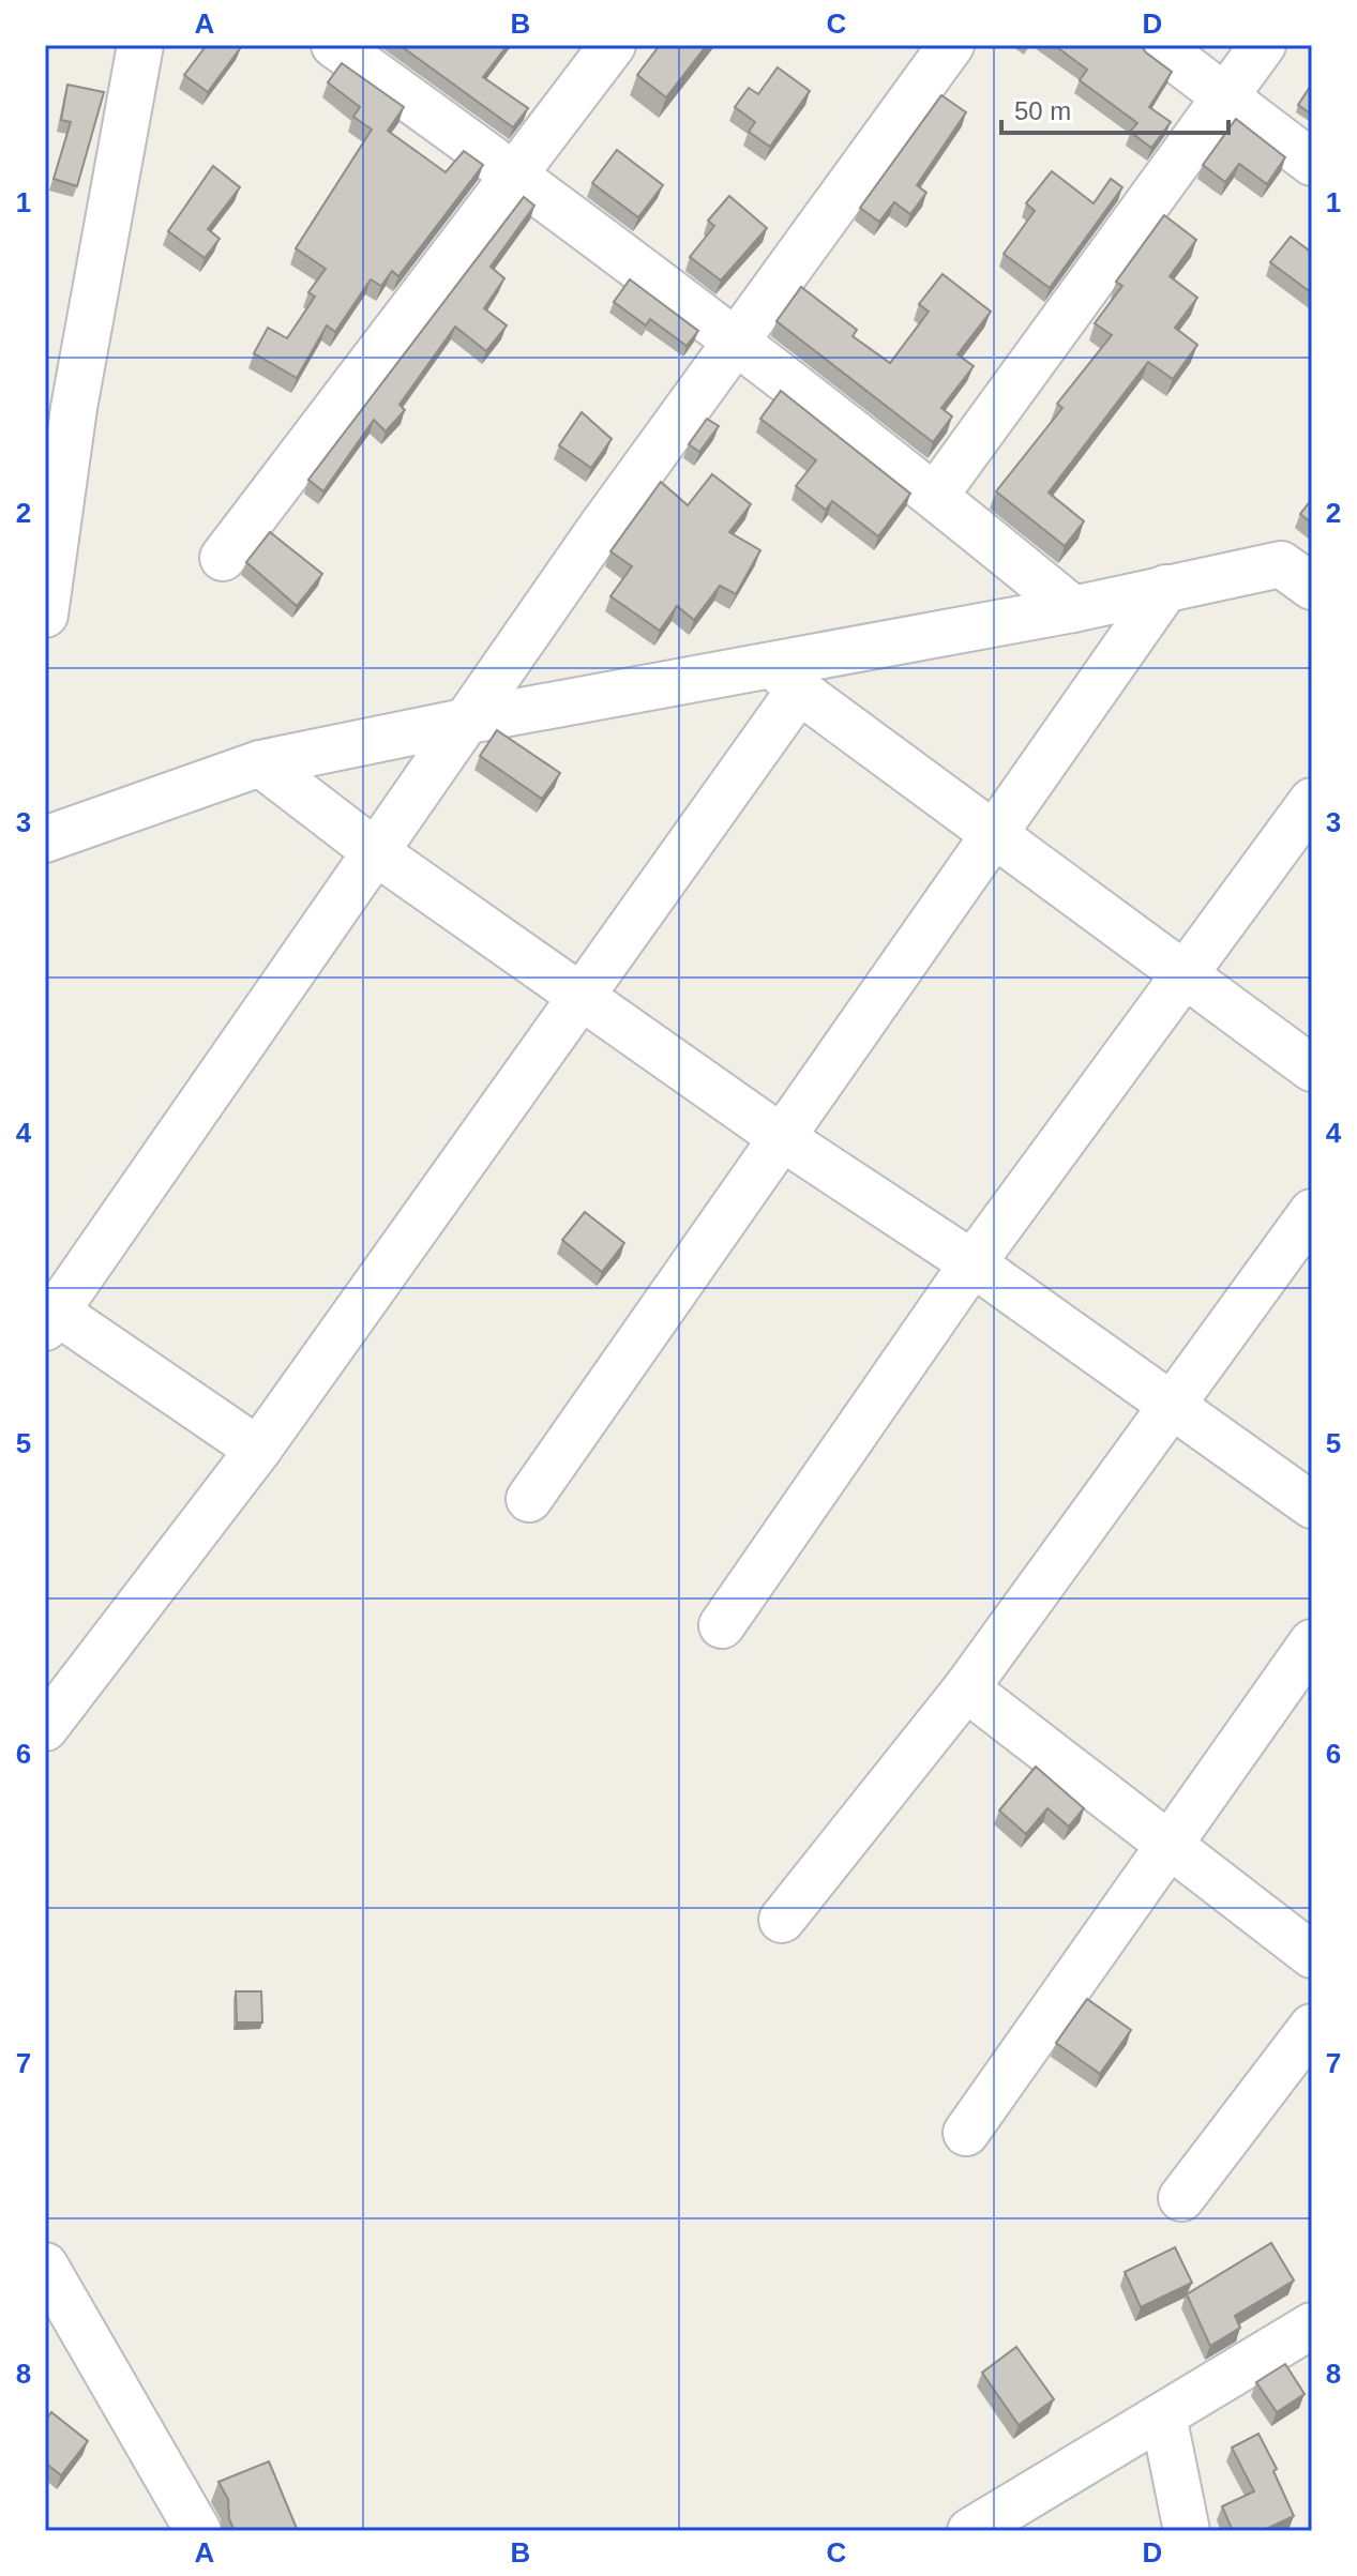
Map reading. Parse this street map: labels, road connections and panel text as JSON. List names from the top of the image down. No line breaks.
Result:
{"scale_bar":"50 m","grid":{"columns":["A","B","C","D"],"rows":["1","2","3","4","5","6","7","8"]}}
